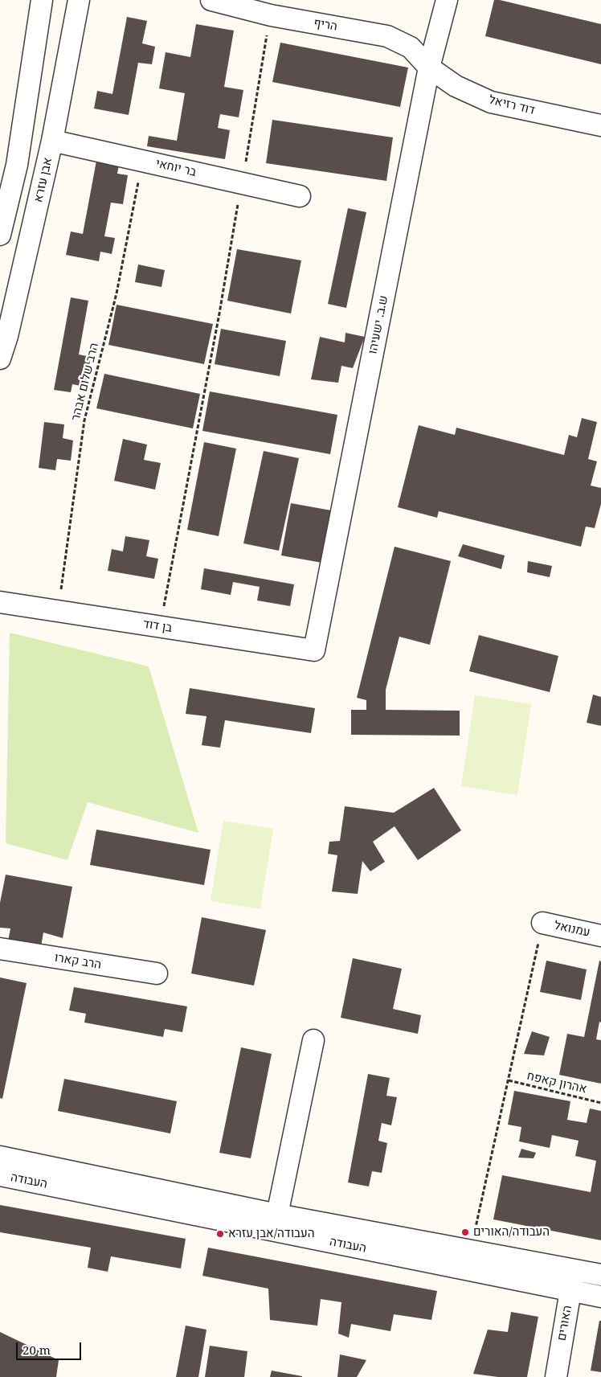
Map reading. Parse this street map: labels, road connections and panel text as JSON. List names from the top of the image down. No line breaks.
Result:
{"streets":{"street":["הריף","דוד רזיאל","בר יוחאי","אבן עזרא","ש.ב. ישעיהו","בן דוד","עמנואל","הרב קארו","העבודה","האורים"],"path":["הרב שלום אבהר","אהרון קאפח"]},"crossings":[["הריף","דוד רזיאל"],["הריף","ש.ב. ישעיהו"],["דוד רזיאל","ש.ב. ישעיהו"],["בר יוחאי","אבן עזרא"],["בר יוחאי","הרב שלום אבהר"],["ש.ב. ישעיהו","בן דוד"],["הרב שלום אבהר","בן דוד"],["העבודה","האורים"]],"places":["העבודה/האורים","העבודה/אבן עזרא"],"scale_bar":"20 m"}
